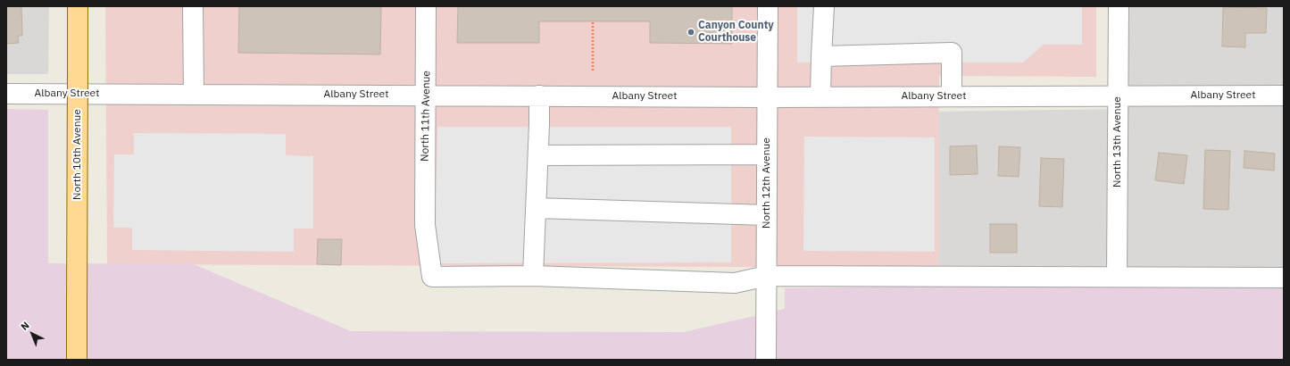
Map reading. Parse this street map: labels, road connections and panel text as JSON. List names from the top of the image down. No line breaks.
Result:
{"streets":{"main road":["North 10th Avenue"],"street":["Albany Street","North 11th Avenue","North 13th Avenue","North 12th Avenue"]},"crossings":[["Albany Street","North 11th Avenue"],["Albany Street","North 13th Avenue"],["Albany Street","North 12th Avenue"]],"places":["Canyon County Courthouse"],"north":"top left"}
